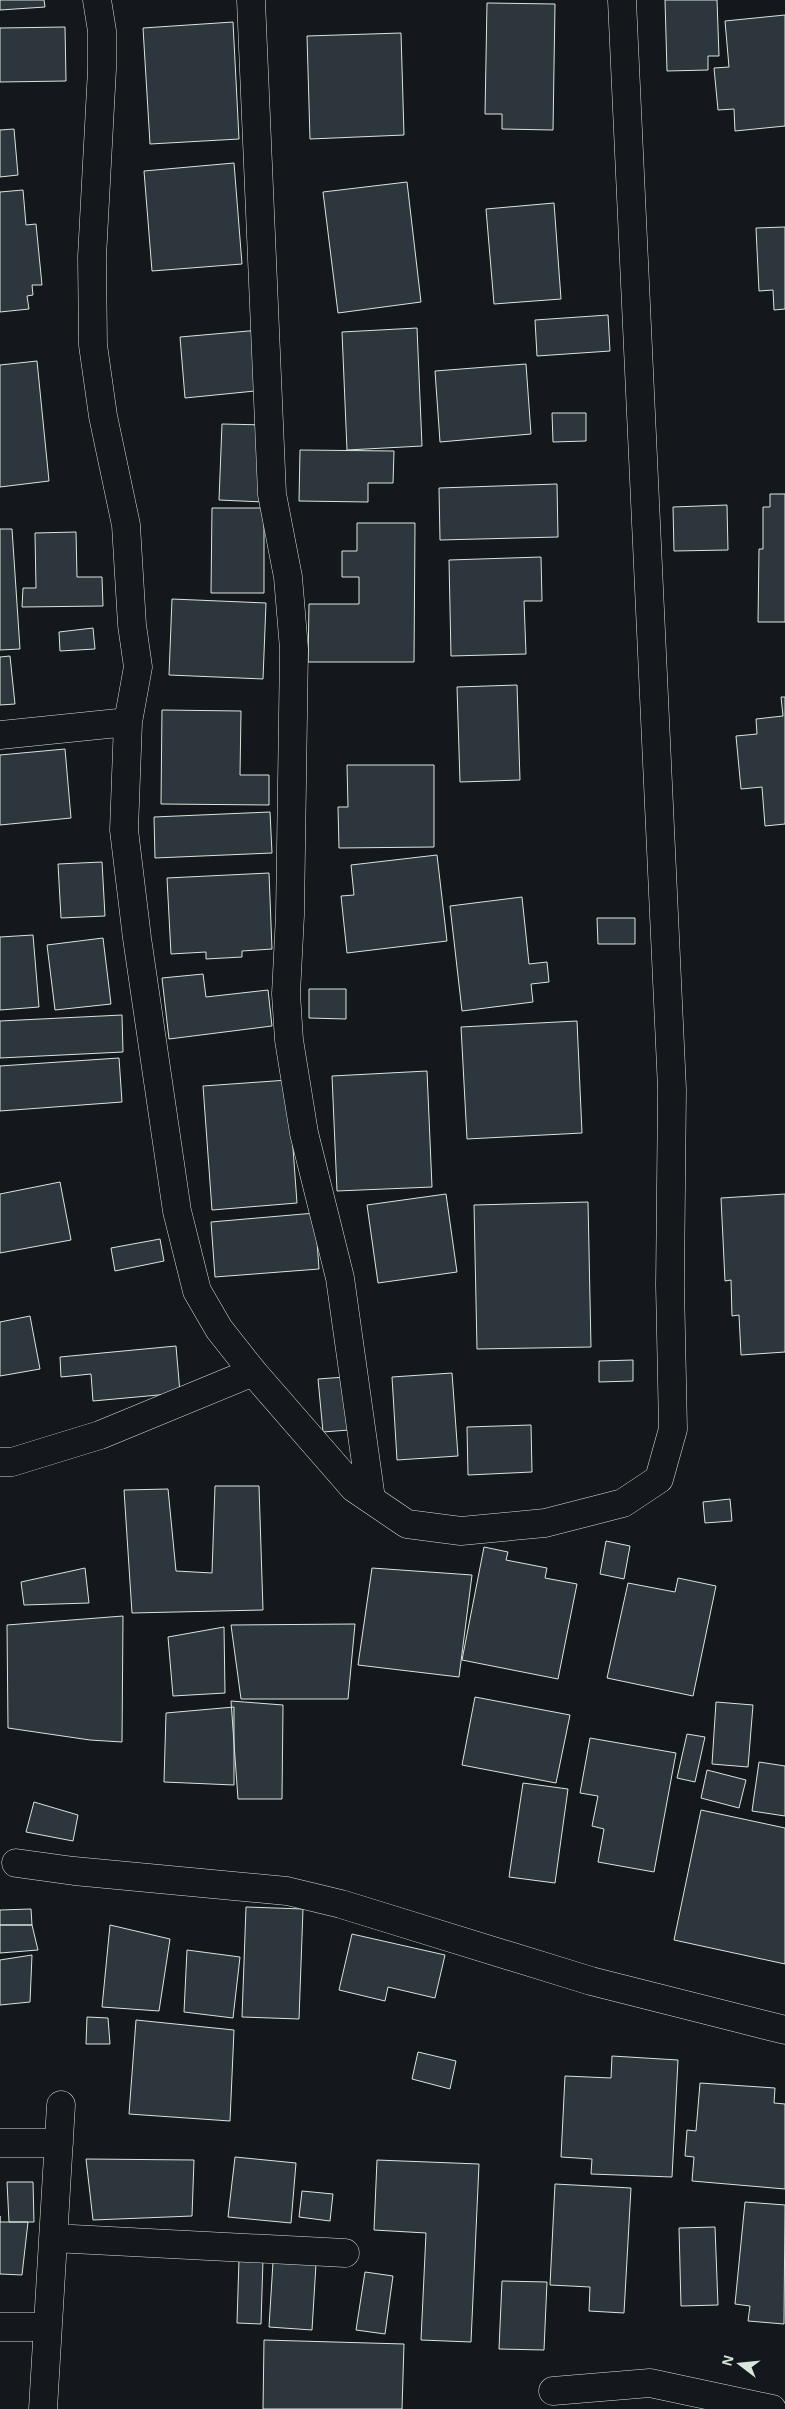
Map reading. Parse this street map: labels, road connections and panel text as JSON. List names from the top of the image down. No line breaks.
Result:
{"north":"left"}
